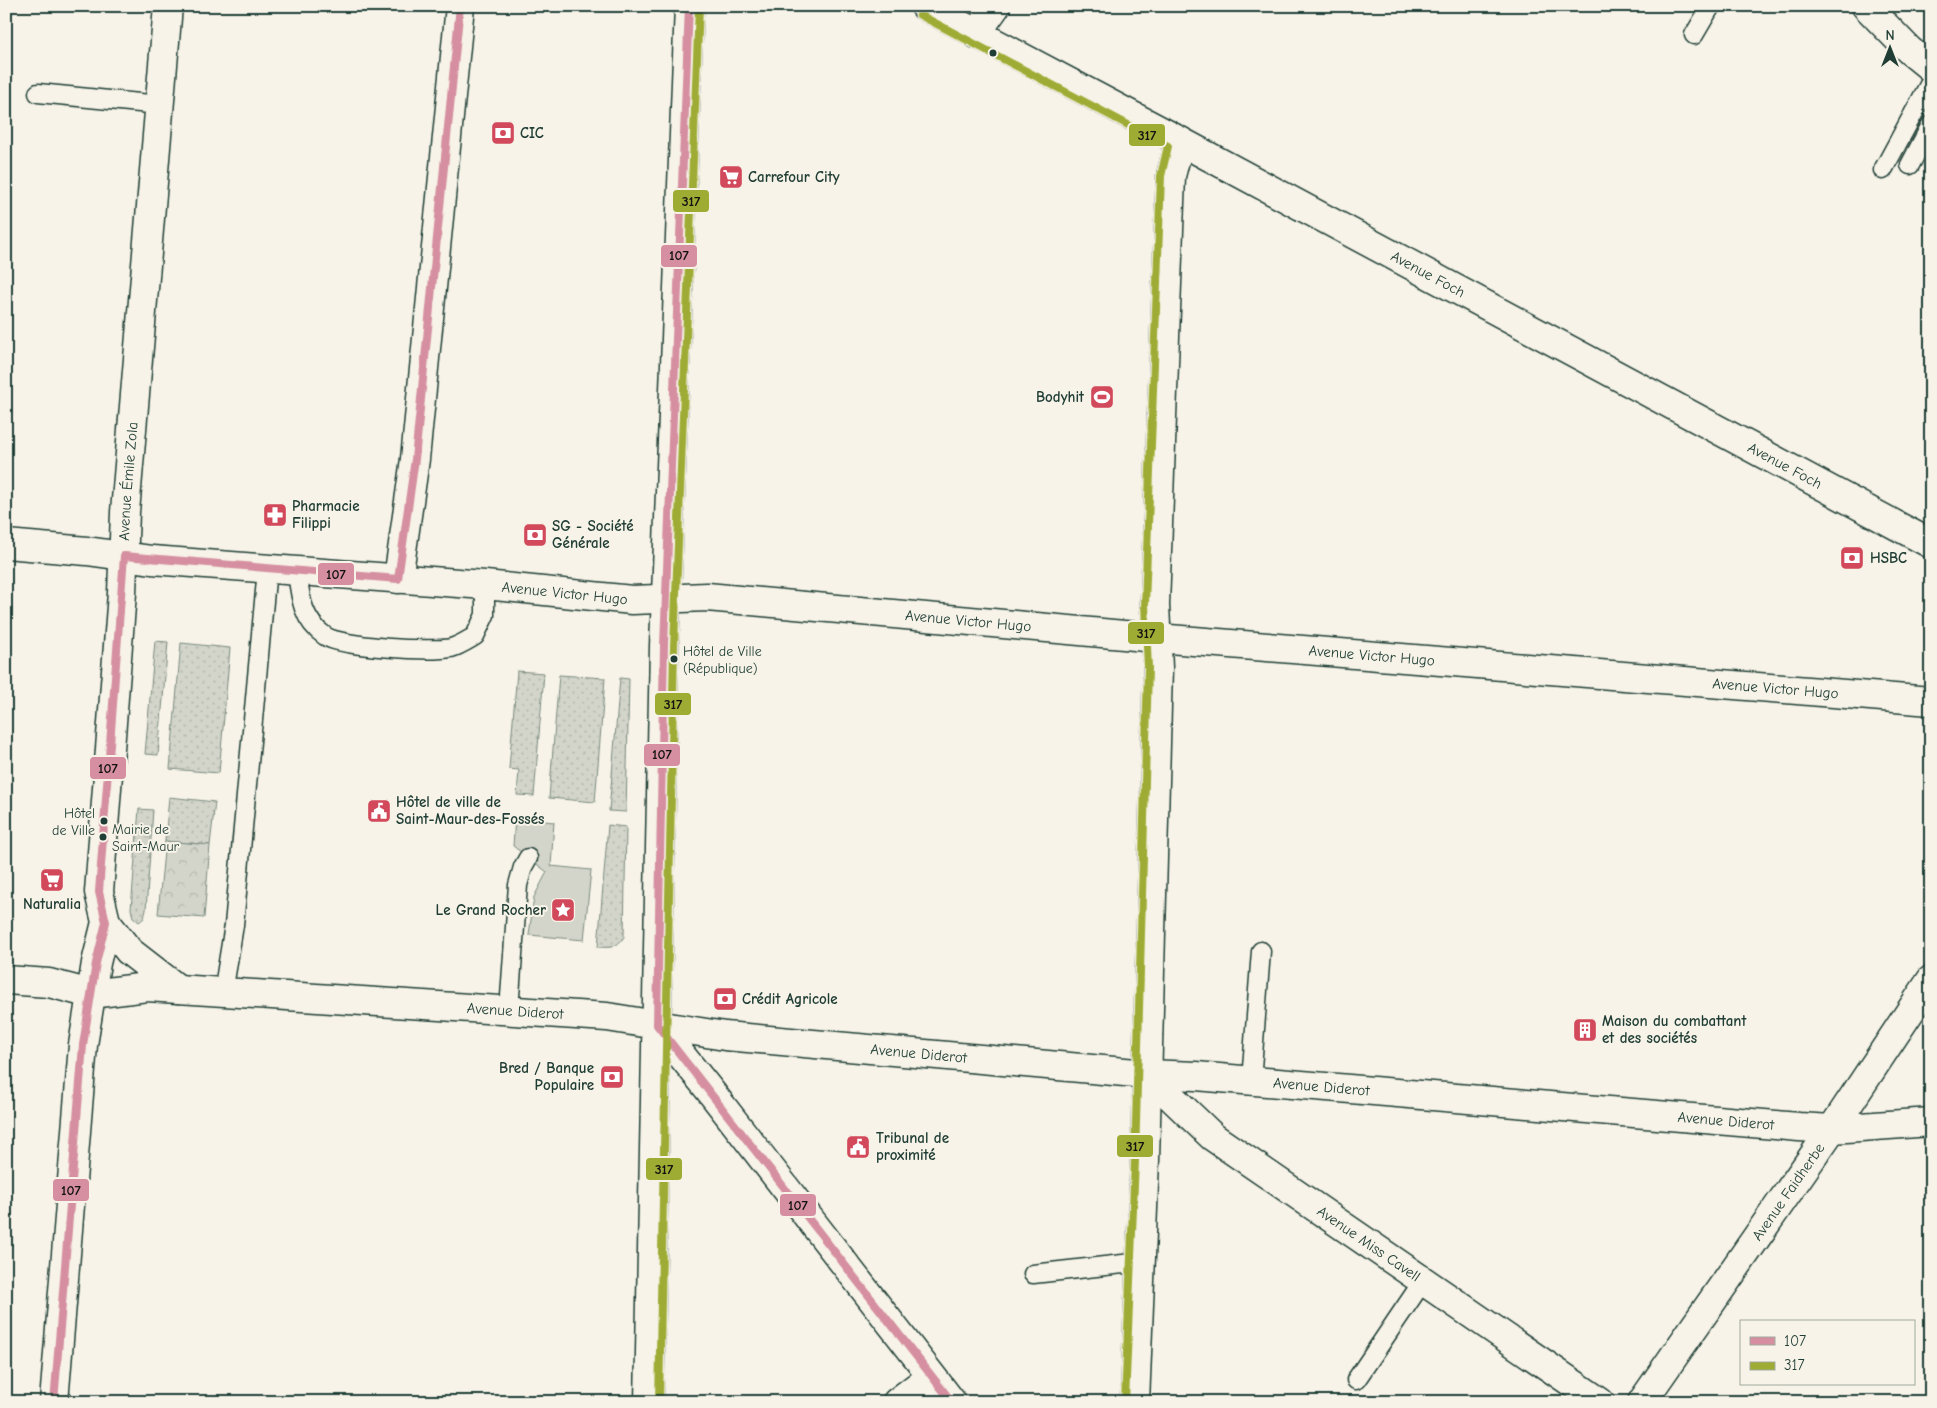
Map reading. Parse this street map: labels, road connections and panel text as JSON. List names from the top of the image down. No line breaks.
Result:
{"streets":{"street":["Avenue Foch","Avenue Émile Zola","Avenue Victor Hugo","Avenue Diderot","Avenue Faidherbe","Avenue Miss Cavell"]},"crossings":[["Avenue Émile Zola","Avenue Victor Hugo"],["Avenue Émile Zola","Avenue Diderot"],["Avenue Diderot","Avenue Faidherbe"],["Avenue Diderot","Avenue Miss Cavell"]],"places":{"bank":["CIC","SG - Société Générale","HSBC","Crédit Agricole","Bred / Banque Populaire"],"supermarket":["Carrefour City","Naturalia"],"sports":["Bodyhit"],"pharmacy":["Pharmacie Filippi"],"other":["Hôtel de Ville (République)","Hôtel de Ville","Mairie de Saint-Maur"],"public building":["Hôtel de ville de Saint-Maur-des-Fossés","Tribunal de proximité"],"place":["Le Grand Rocher"],"building":["Maison du combattant et des sociétés"]},"lines":["transit line 107","transit line 317"],"legend":["107","317"],"north":"top"}
